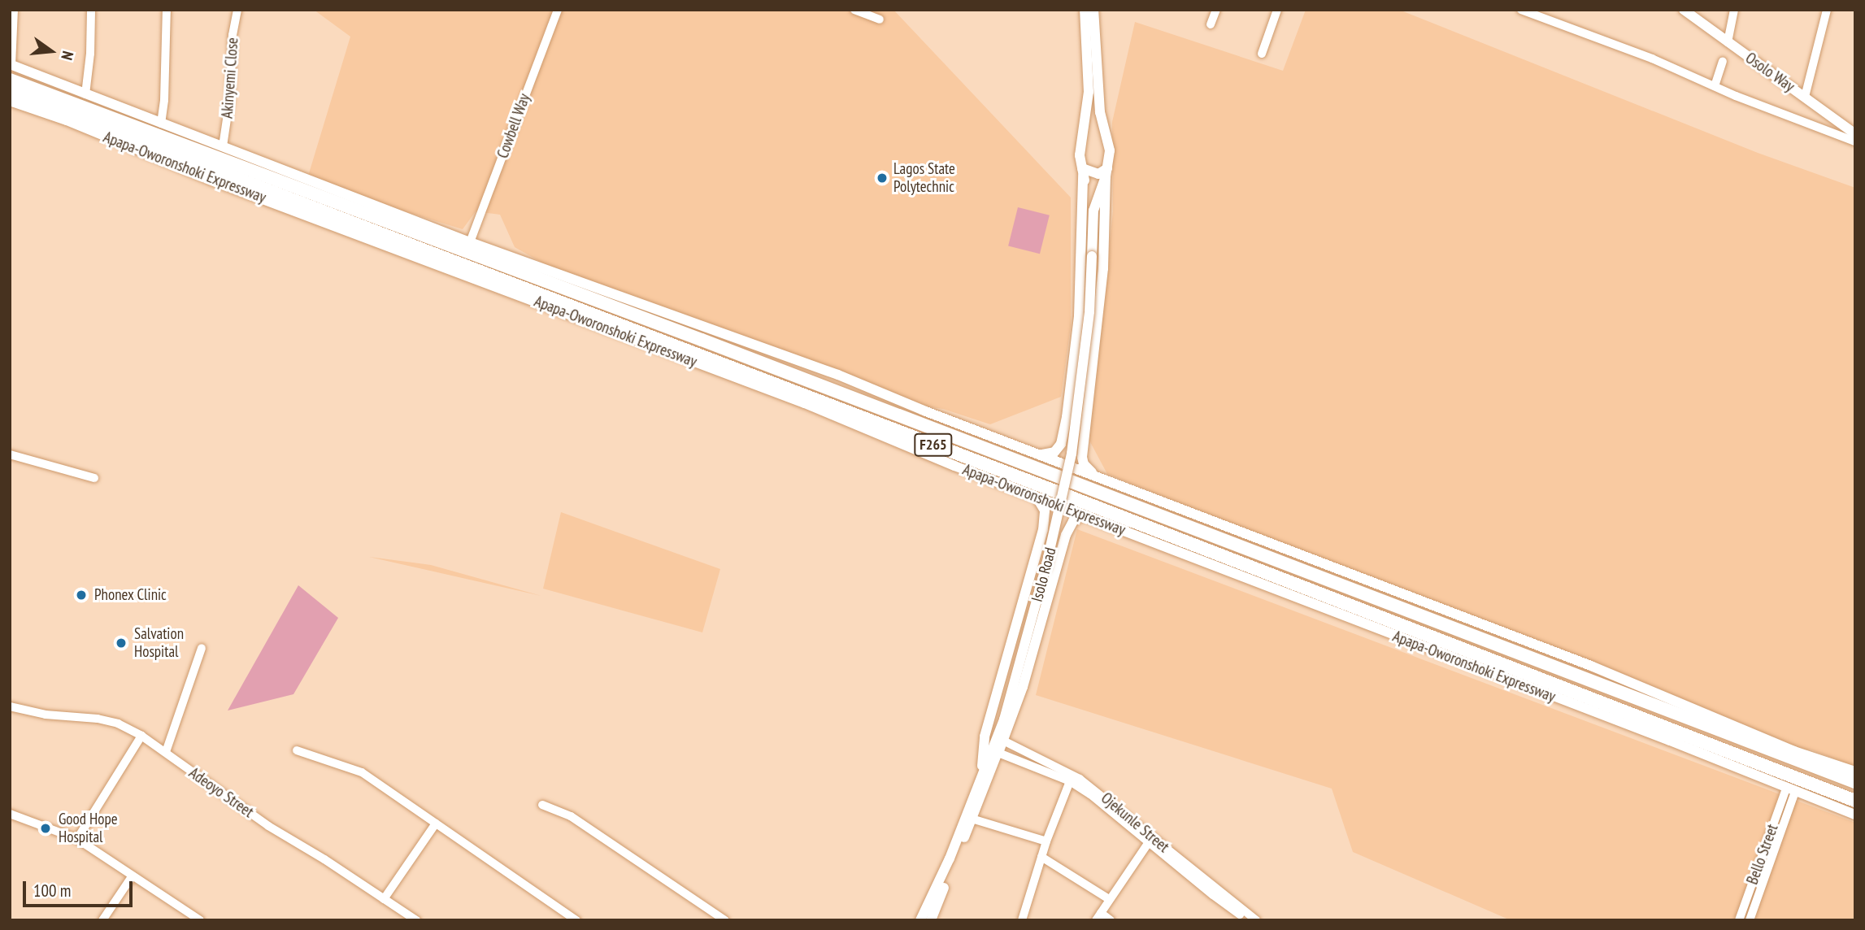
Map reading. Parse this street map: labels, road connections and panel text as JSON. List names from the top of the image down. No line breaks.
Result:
{"streets":{"highway":["Apapa-Oworonshoki Expressway","F265"],"main road":["Osolo Way","Isolo Road"],"street":["Akinyemi Close","Cowbell Way","Adeoyo Street","Ojekunle Street","Bello Street"]},"crossings":[["Akinyemi Close","Apapa-Oworonshoki Expressway"],["Cowbell Way","Apapa-Oworonshoki Expressway"],["Apapa-Oworonshoki Expressway","Bello Street"]],"places":["Lagos State Polytechnic","Phonex Clinic","Salvation Hospital","Good Hope Hospital"],"scale_bar":"100 m","north":"right"}
